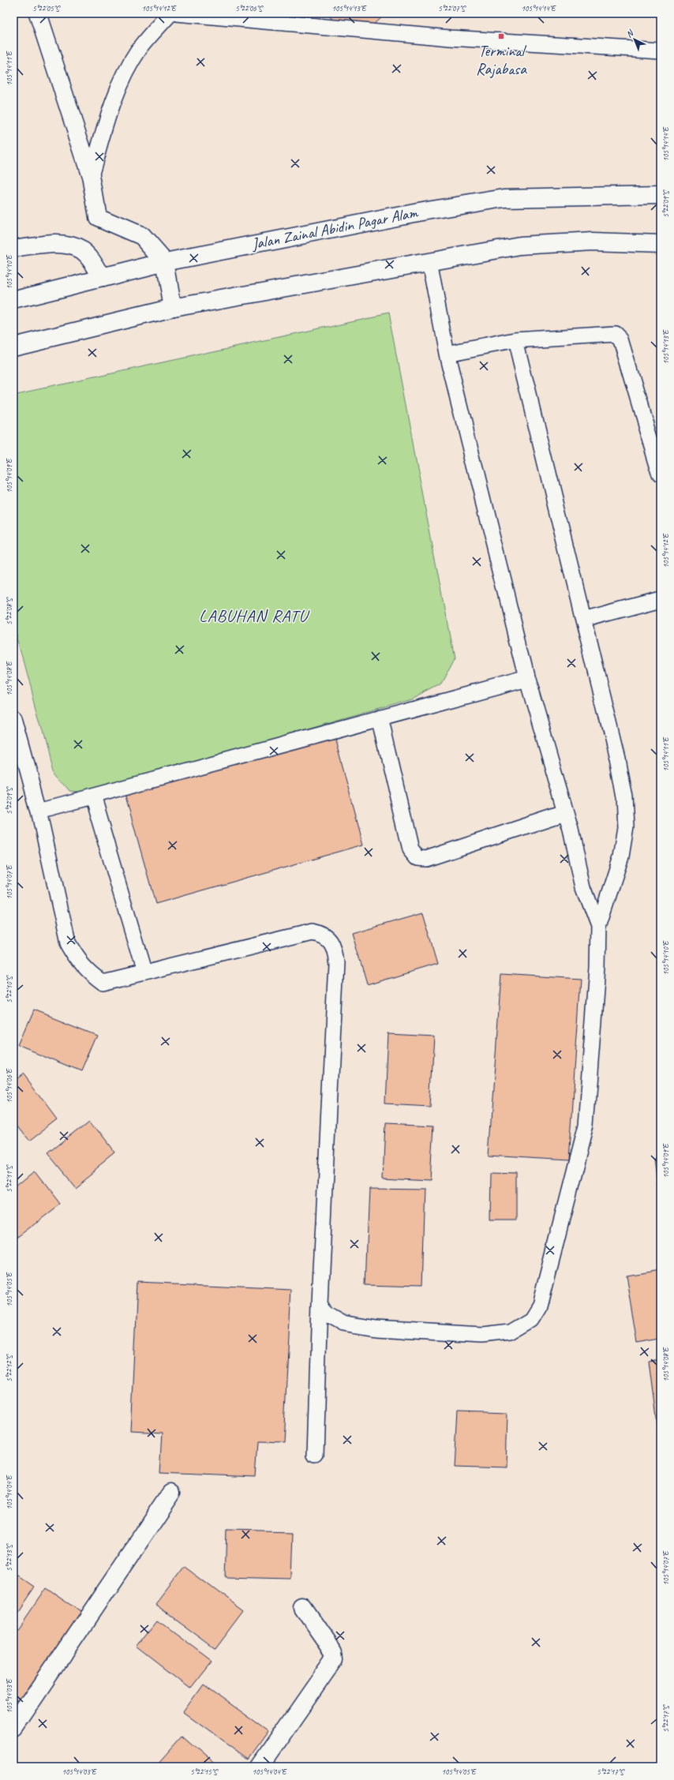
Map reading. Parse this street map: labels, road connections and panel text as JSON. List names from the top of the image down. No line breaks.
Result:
{"streets":{"main road":["Jalan Zainal Abidin Pagar Alam"]},"districts":["LABUHAN RATU"],"places":{"transit":["Terminal Rajabasa"]},"north":"top left","coordinates":["5°22'05\"S","105°14'12\"E","5°22'06\"S","105°14'13\"E","5°22'07\"S","105°14'14\"E","105°14'11\"E","5°22'09\"S","105°14'10\"E","105°14'09\"E","5°22'08\"S","105°14'08\"E","105°14'07\"E","5°22'10\"S","105°14'06\"E","5°22'11\"S","105°14'05\"E","5°22'12\"S","105°14'04\"E","5°22'13\"S","105°14'03\"E","5°22'17\"S","5°22'15\"S"]}
